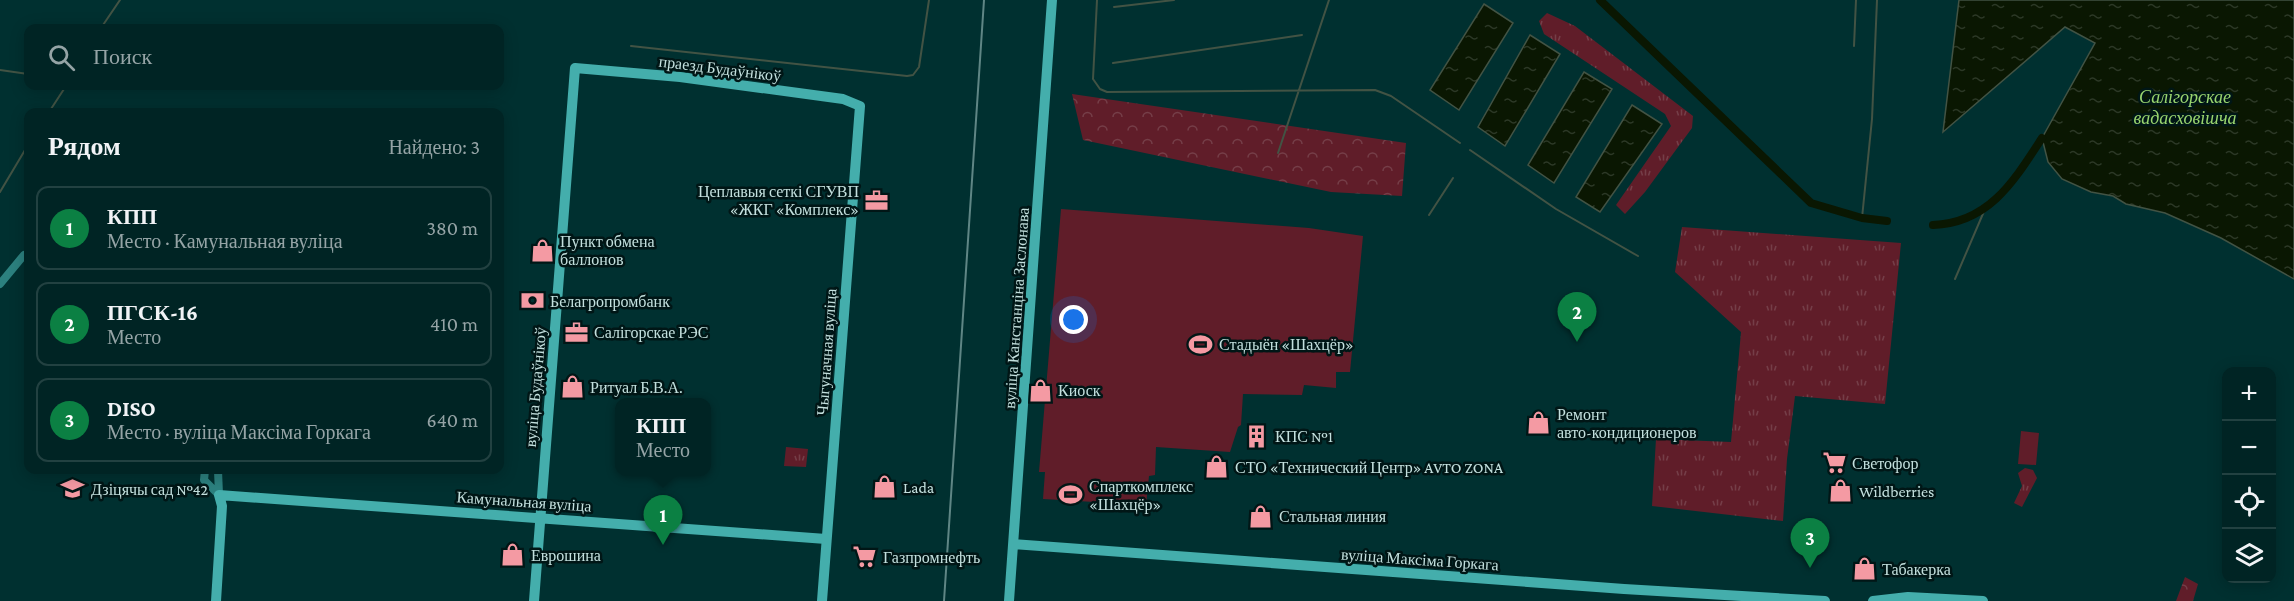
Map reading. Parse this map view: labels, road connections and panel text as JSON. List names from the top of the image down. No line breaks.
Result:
{"streets":{"street":["праезд Будаўнікоў","вуліца Канстанціна Заслонава","Чыгуначная вуліца","вуліца Будаўнікоў","Камунальная вуліца","вуліца Максіма Горкага"]},"crossings":[["праезд Будаўнікоў","Чыгуначная вуліца"],["праезд Будаўнікоў","вуліца Будаўнікоў"],["вуліца Канстанціна Заслонава","вуліца Максіма Горкага"],["Чыгуначная вуліца","Камунальная вуліца"],["вуліца Будаўнікоў","Камунальная вуліца"]],"water":["Салігорскае вадасховішча"],"places":{"office":["Цеплавыя сеткі СГУВП «ЖКГ «Комплекс»","Салігорскае РЭС"],"shop":["Пункт обмена баллонов","Ритуал Б.В.А.","Киоск","Ремонт авто-кондиционеров","СТО «Технический Центр» AVTO ZONA","Lada","Wildberries","Стальная линия","Еврошина","Табакерка"],"bank":["Белагропромбанк"],"sports":["Стадыён «Шахцёр»","Спарткомплекс «Шахцёр»"],"building":["КПС №1"],"supermarket":["Светофор","Газпромнефть"],"school or university":["Дзіцячы сад №42"]},"page":{"search":"Поиск","heading":["Рядом","Найдено: 3"],"list":[{"mark":"1","name":"КПП","note":"Место · Камунальная вуліца","value":"380 m"},{"mark":"2","name":"ПГСК-16","note":"Место","value":"410 m"},{"mark":"3","name":"DISO","note":"Место · вуліца Максіма Горкага","value":"640 m"}],"pins":["2","1","3"],"map_buttons":["+","−"],"popup":["КПП","Место"]}}
